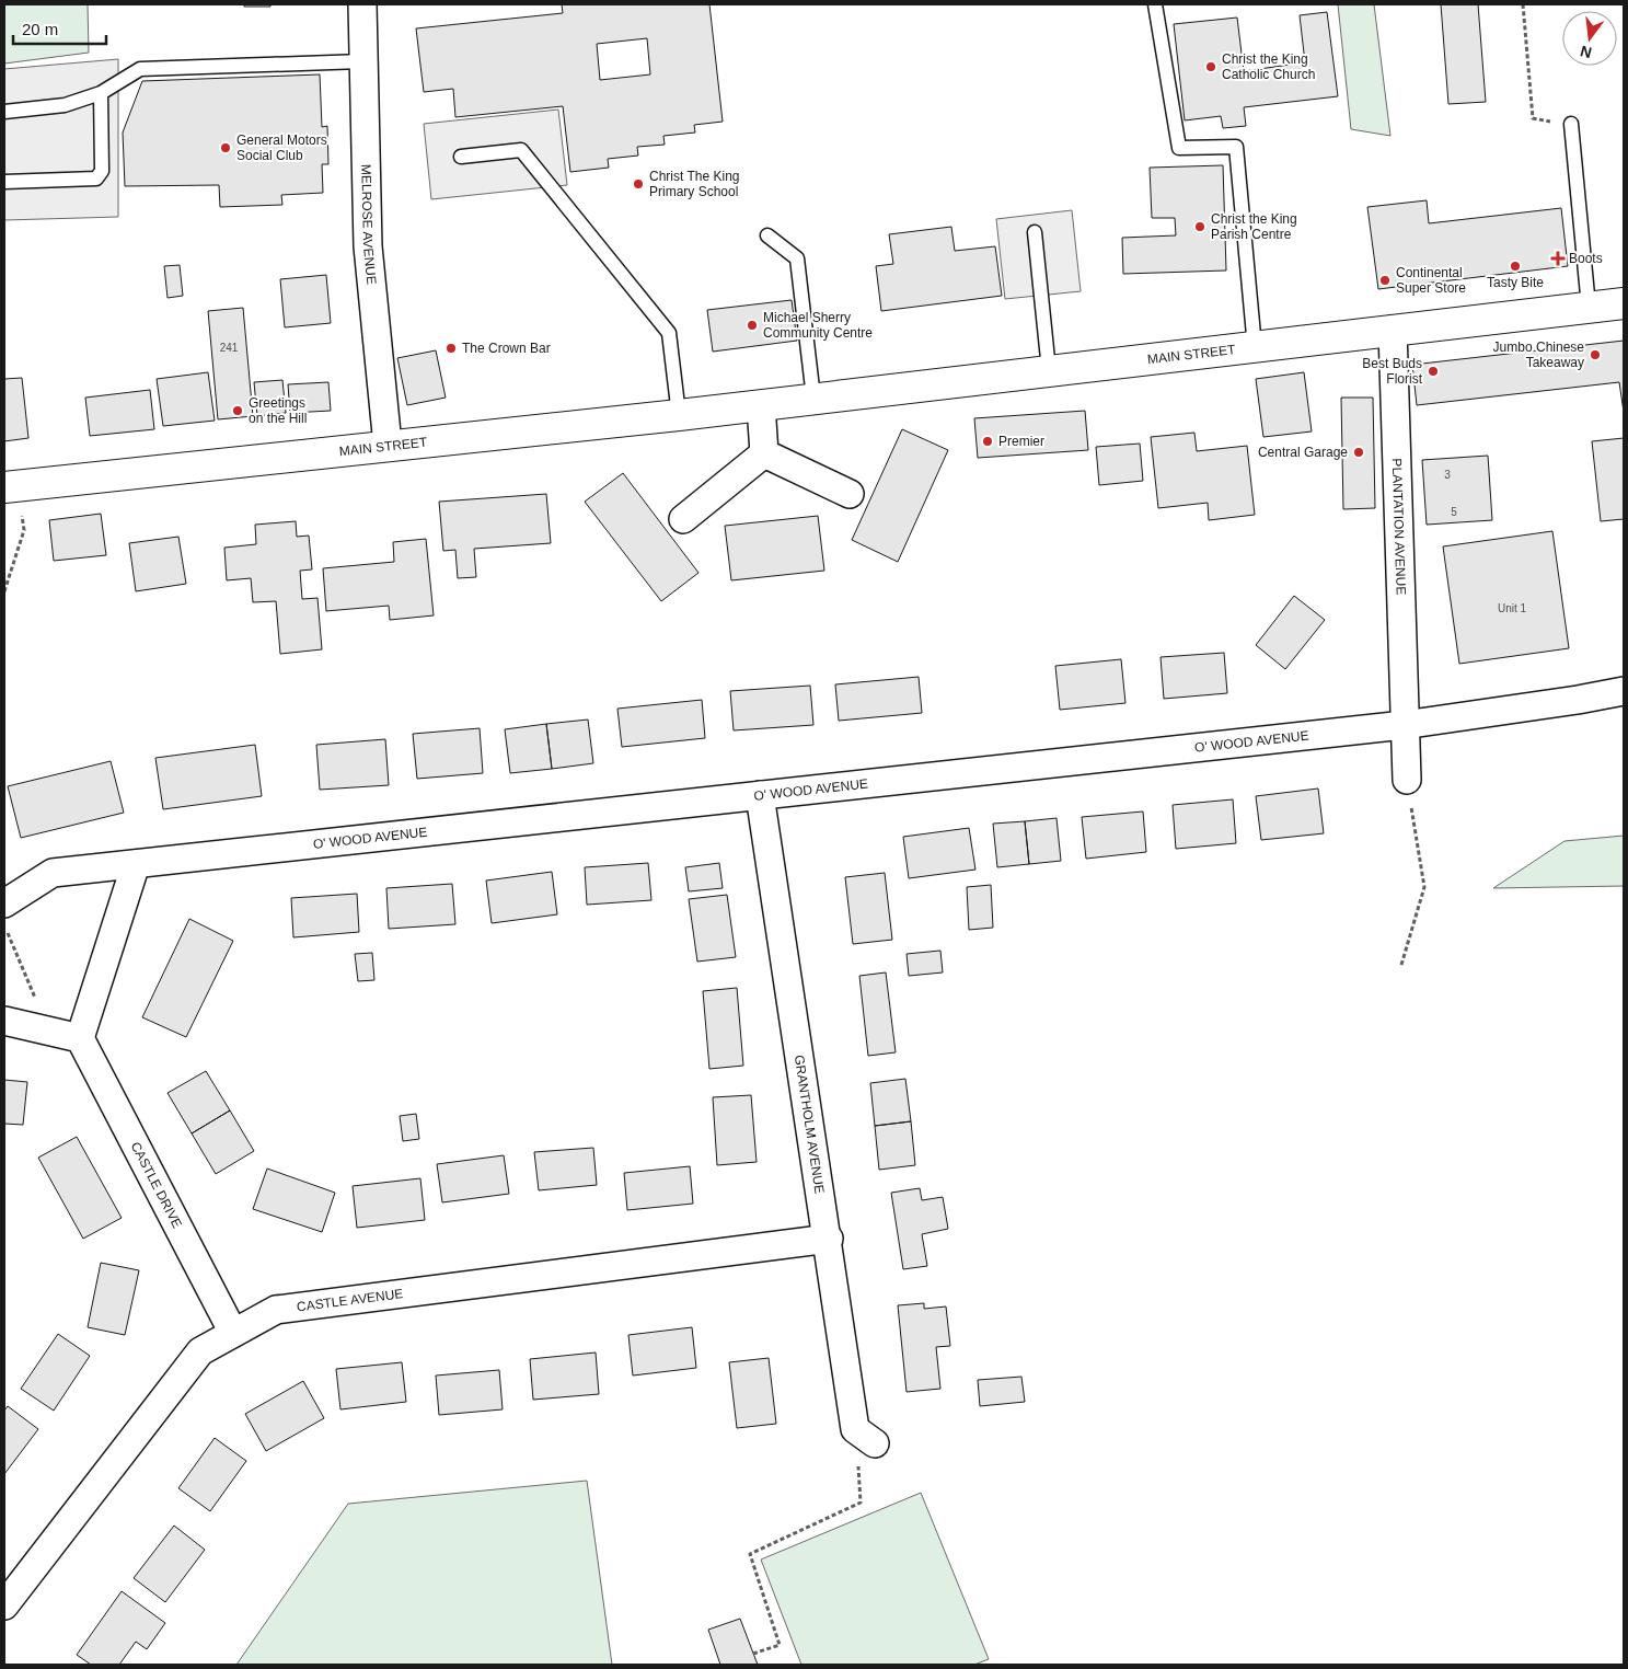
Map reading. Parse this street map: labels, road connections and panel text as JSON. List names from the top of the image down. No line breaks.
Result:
{"streets":{"main road":["MAIN STREET"],"street":["MELROSE AVENUE","PLANTATION AVENUE","O' WOOD AVENUE","GRANTHOLM AVENUE","CASTLE DRIVE","CASTLE AVENUE"]},"crossings":[["MELROSE AVENUE","MAIN STREET"],["MAIN STREET","PLANTATION AVENUE"],["PLANTATION AVENUE","O' WOOD AVENUE"],["O' WOOD AVENUE","GRANTHOLM AVENUE"],["GRANTHOLM AVENUE","CASTLE AVENUE"],["CASTLE DRIVE","CASTLE AVENUE"]],"places":{"other":["Christ the King Catholic Church","General Motors Social Club","Christ The King Primary School","Christ the King Parish Centre","Tasty Bite","Continental Super Store","Michael Sherry Community Centre","The Crown Bar","Jumbo Chinese Takeaway","Best Buds Florist","Greetings on the Hill","Premier","Central Garage"],"health":["Boots"]},"house_numbers":["241","3","5","Unit 1"],"scale_bar":"20 m","north":"bottom"}
